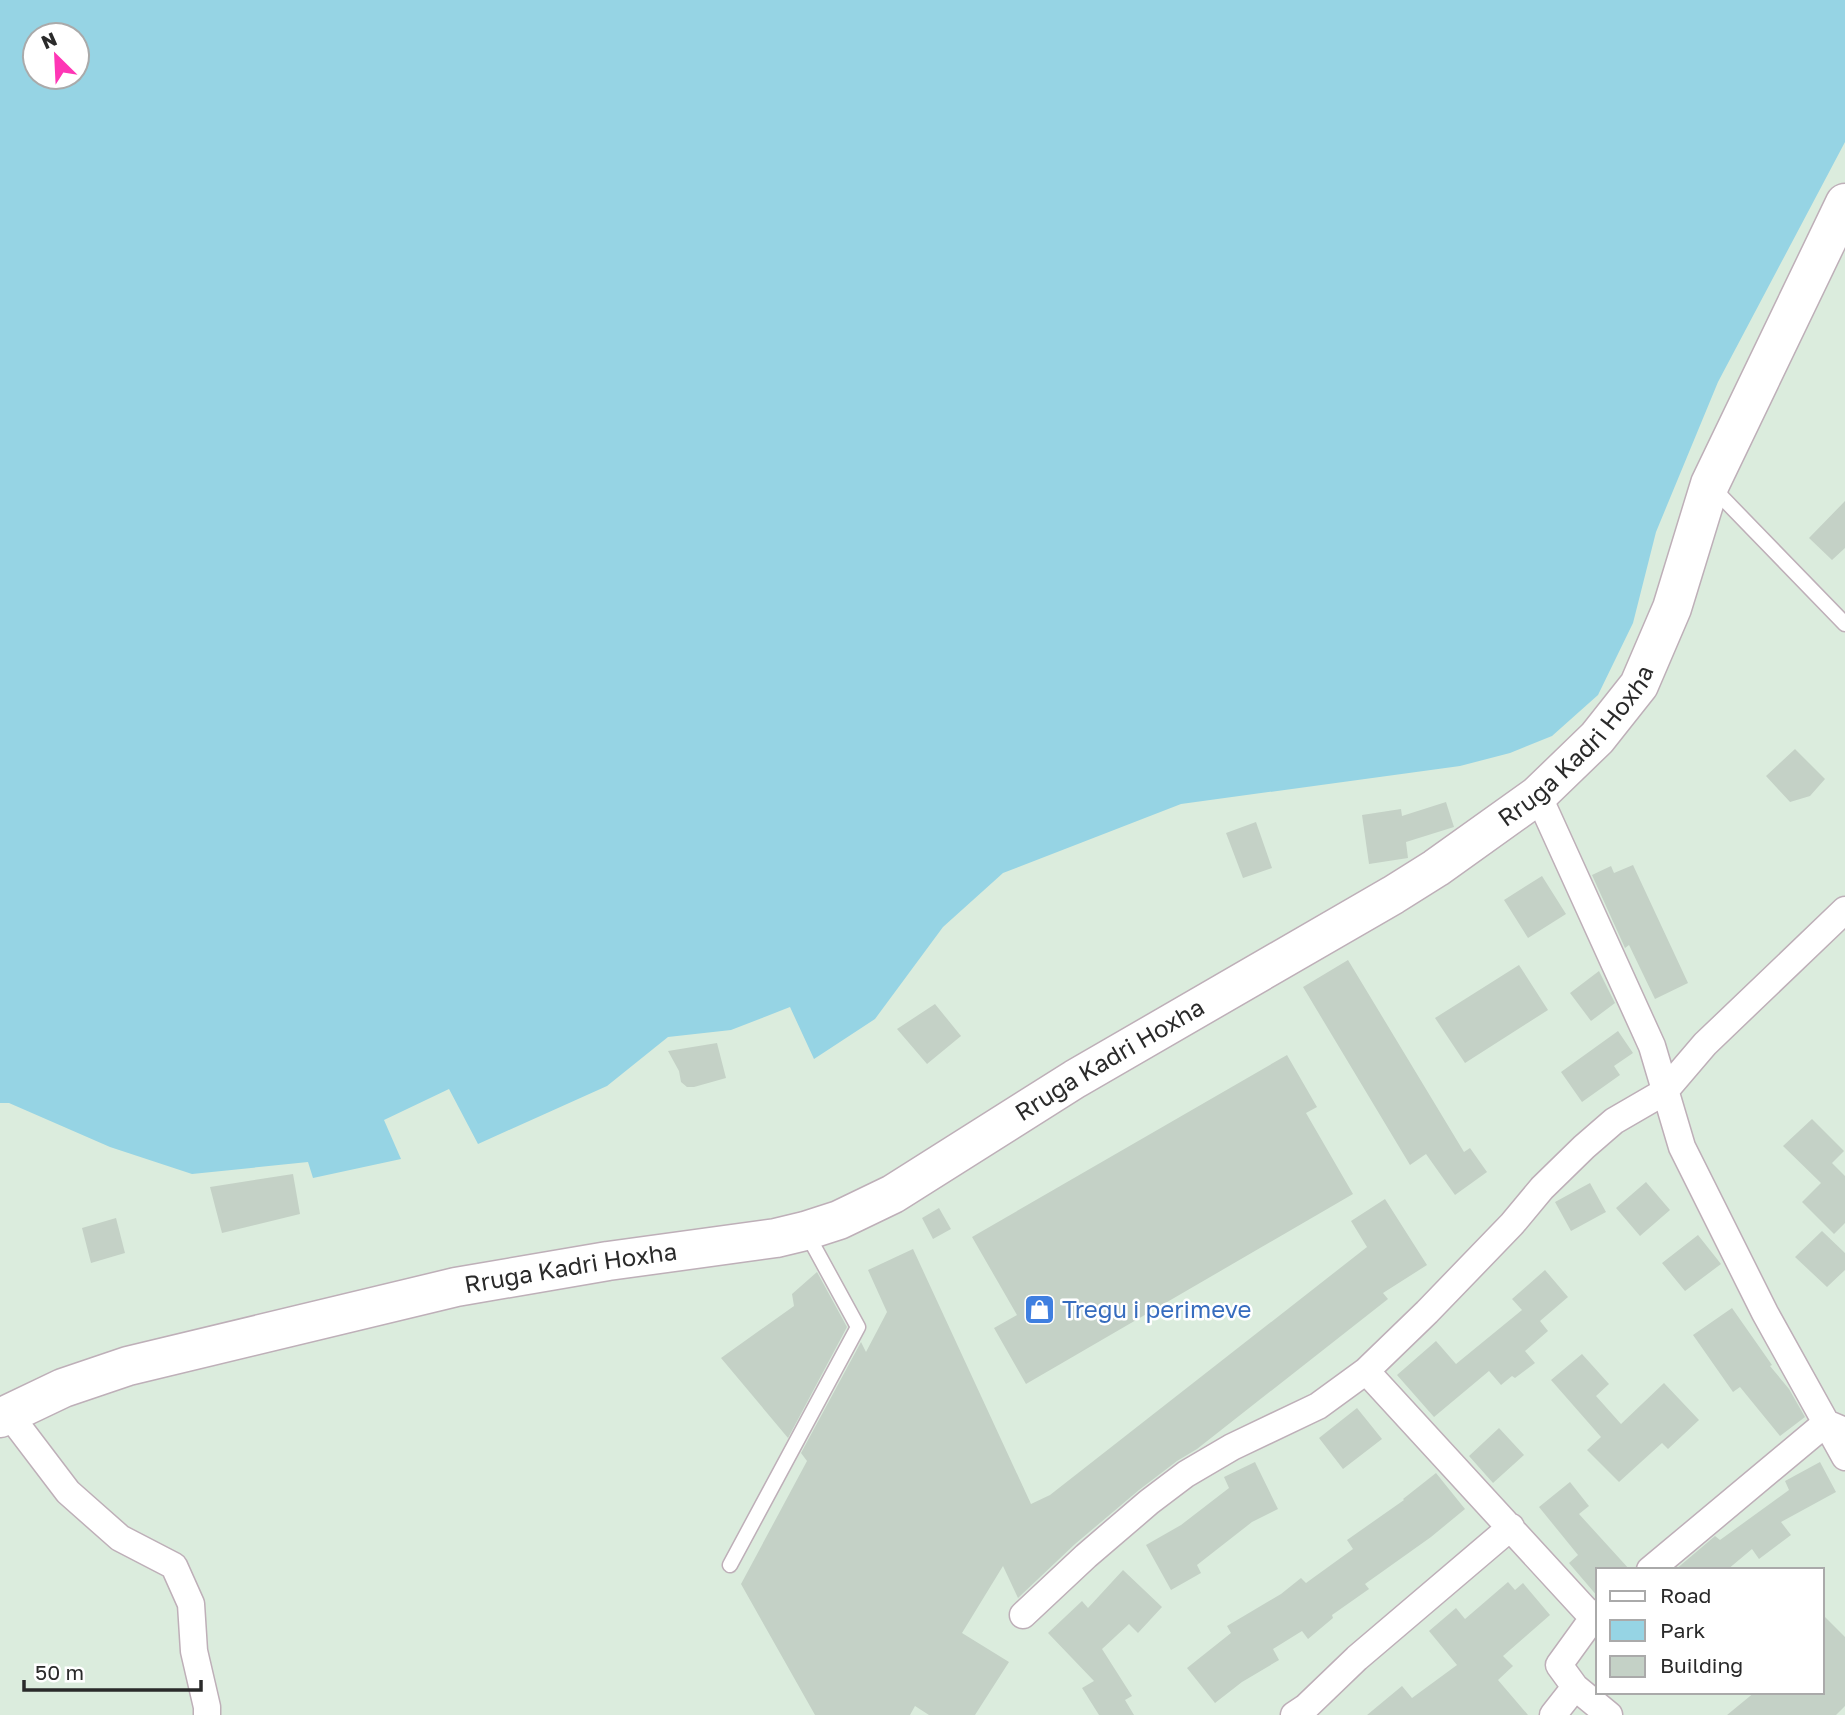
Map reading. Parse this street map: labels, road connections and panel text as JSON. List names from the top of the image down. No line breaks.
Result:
{"streets":{"main road":["Rruga Kadri Hoxha"]},"places":{"shop":["Tregu i perimeve"]},"legend":["Road","Park","Building"],"scale_bar":"50 m","north":"top left"}
